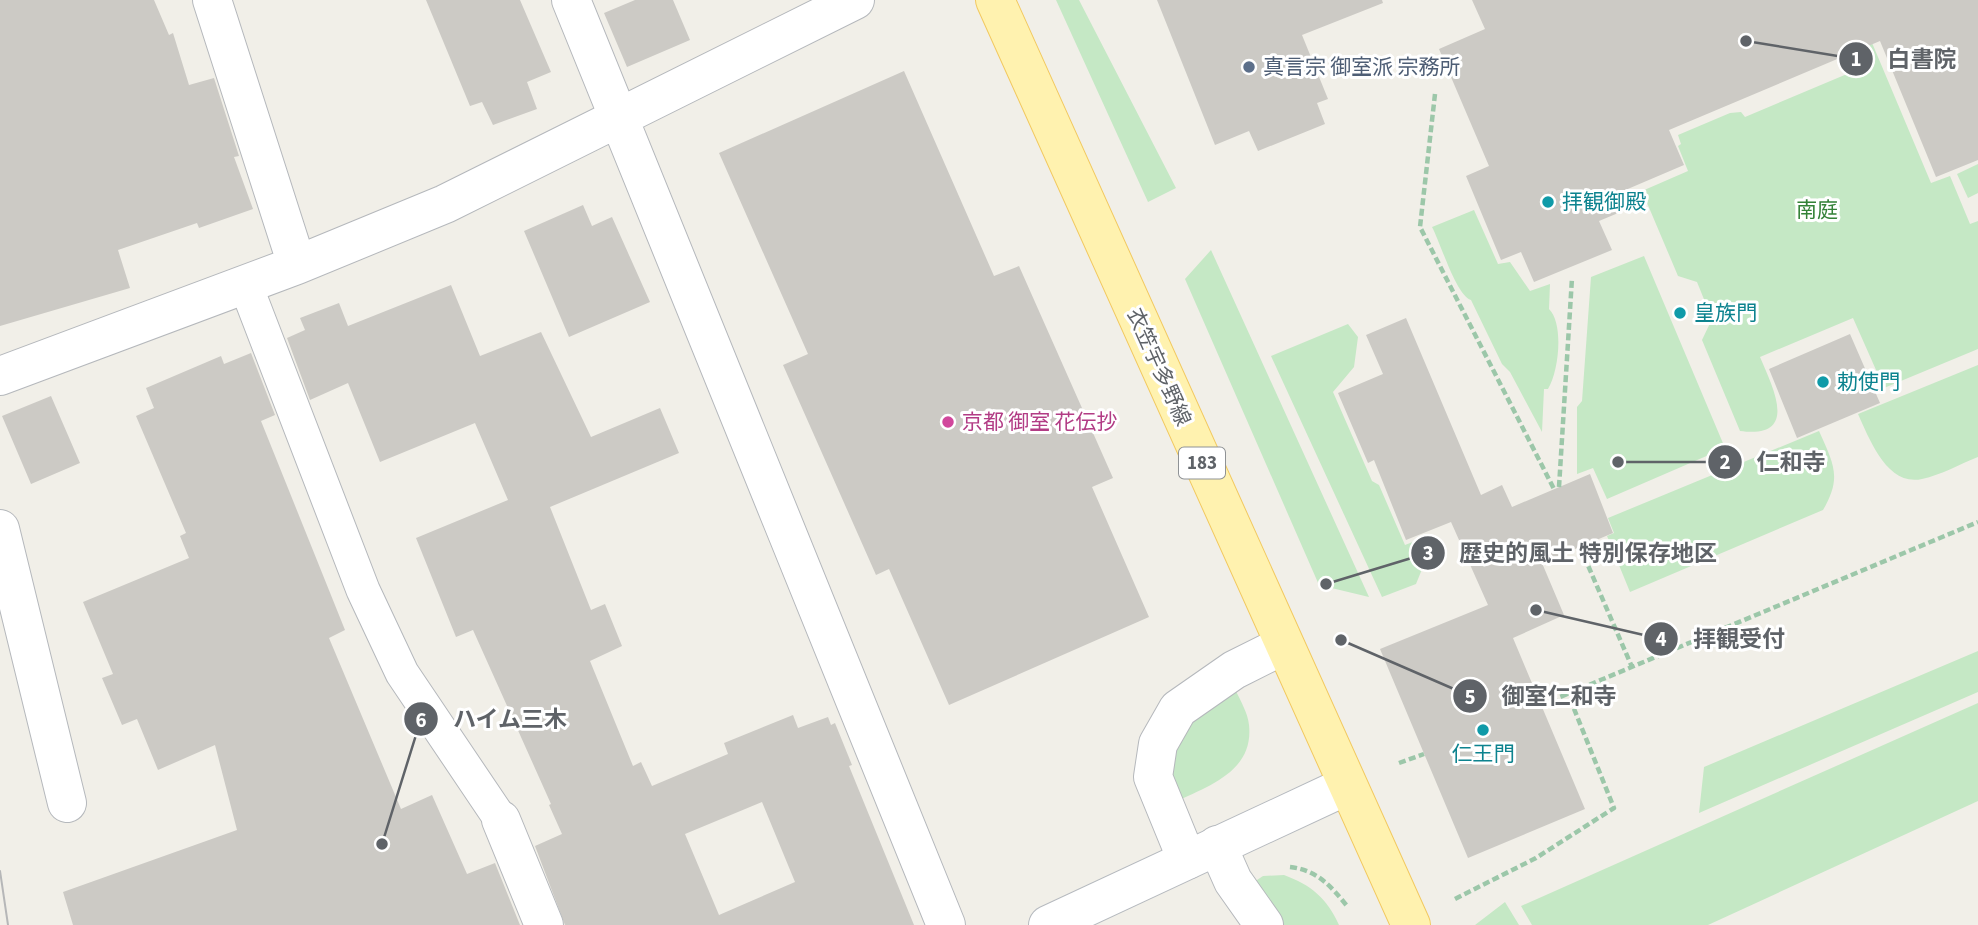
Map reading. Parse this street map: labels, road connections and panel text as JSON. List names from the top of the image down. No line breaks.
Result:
{"streets":{"main road":["衣笠宇多野線","183"]},"parks":["南庭"],"places":["白書院","真言宗 御室派 宗務所","拝観御殿","皇族門","勅使門","京都 御室 花伝抄","仁和寺","歴史的風土 特別保存地区","拝観受付","御室仁和寺","仁王門","ハイム三木"]}
